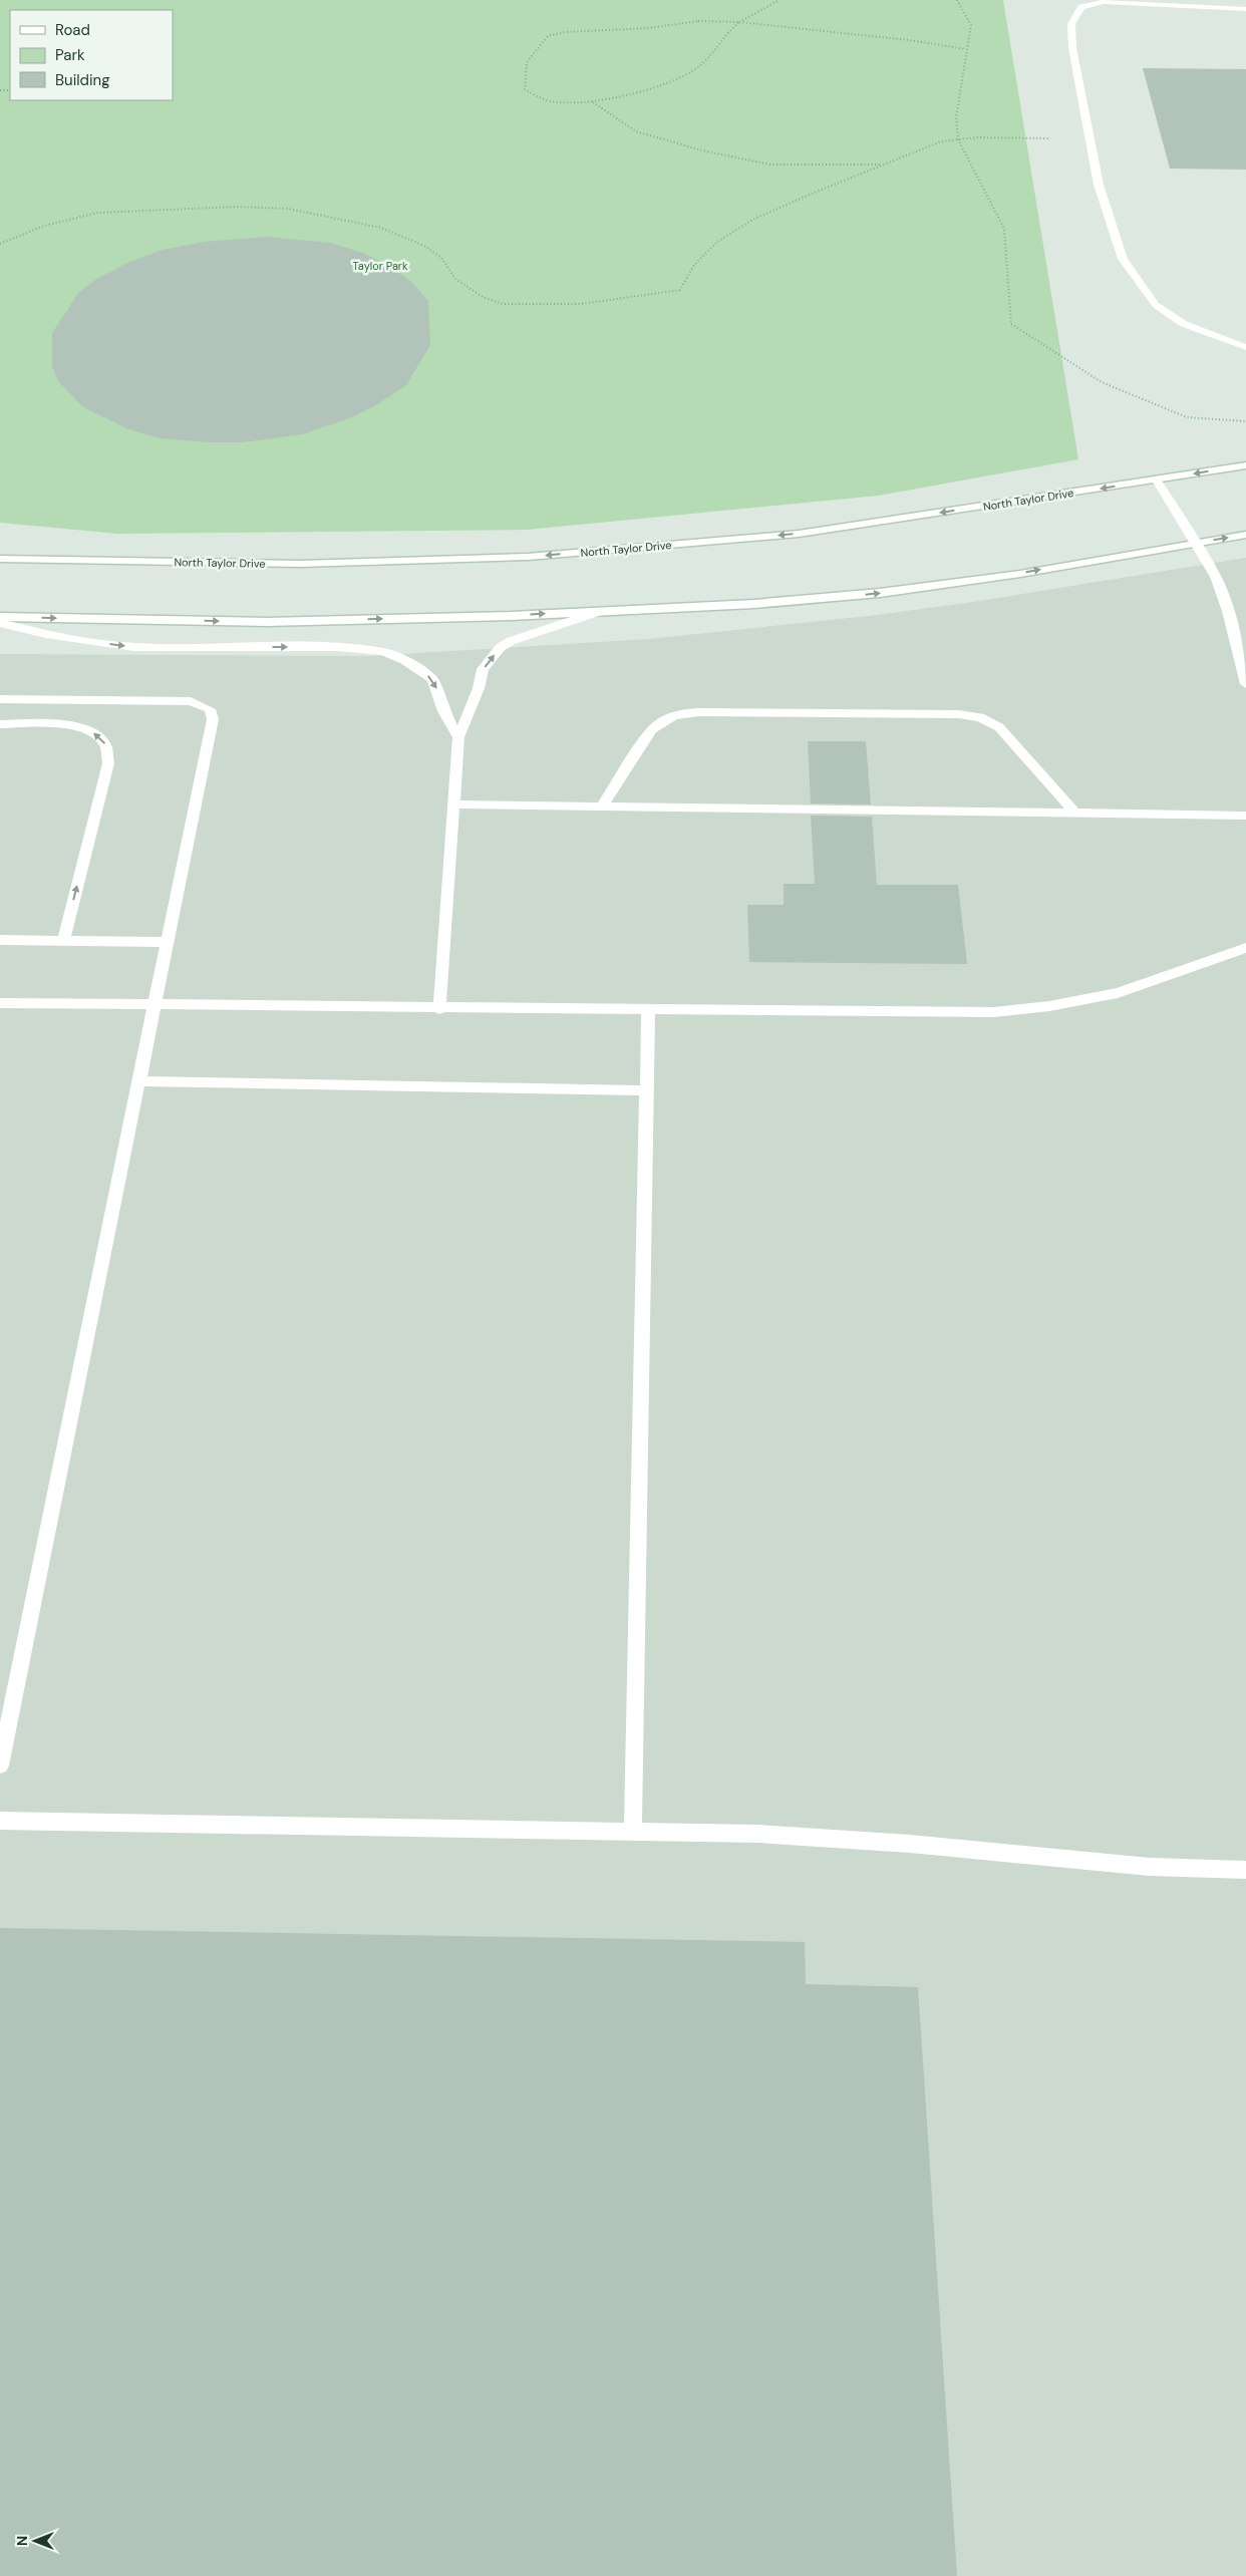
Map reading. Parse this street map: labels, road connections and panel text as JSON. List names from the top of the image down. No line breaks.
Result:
{"streets":{"main road":["North Taylor Drive"]},"parks":["Taylor Park"],"legend":["Road","Park","Building"],"north":"left"}
